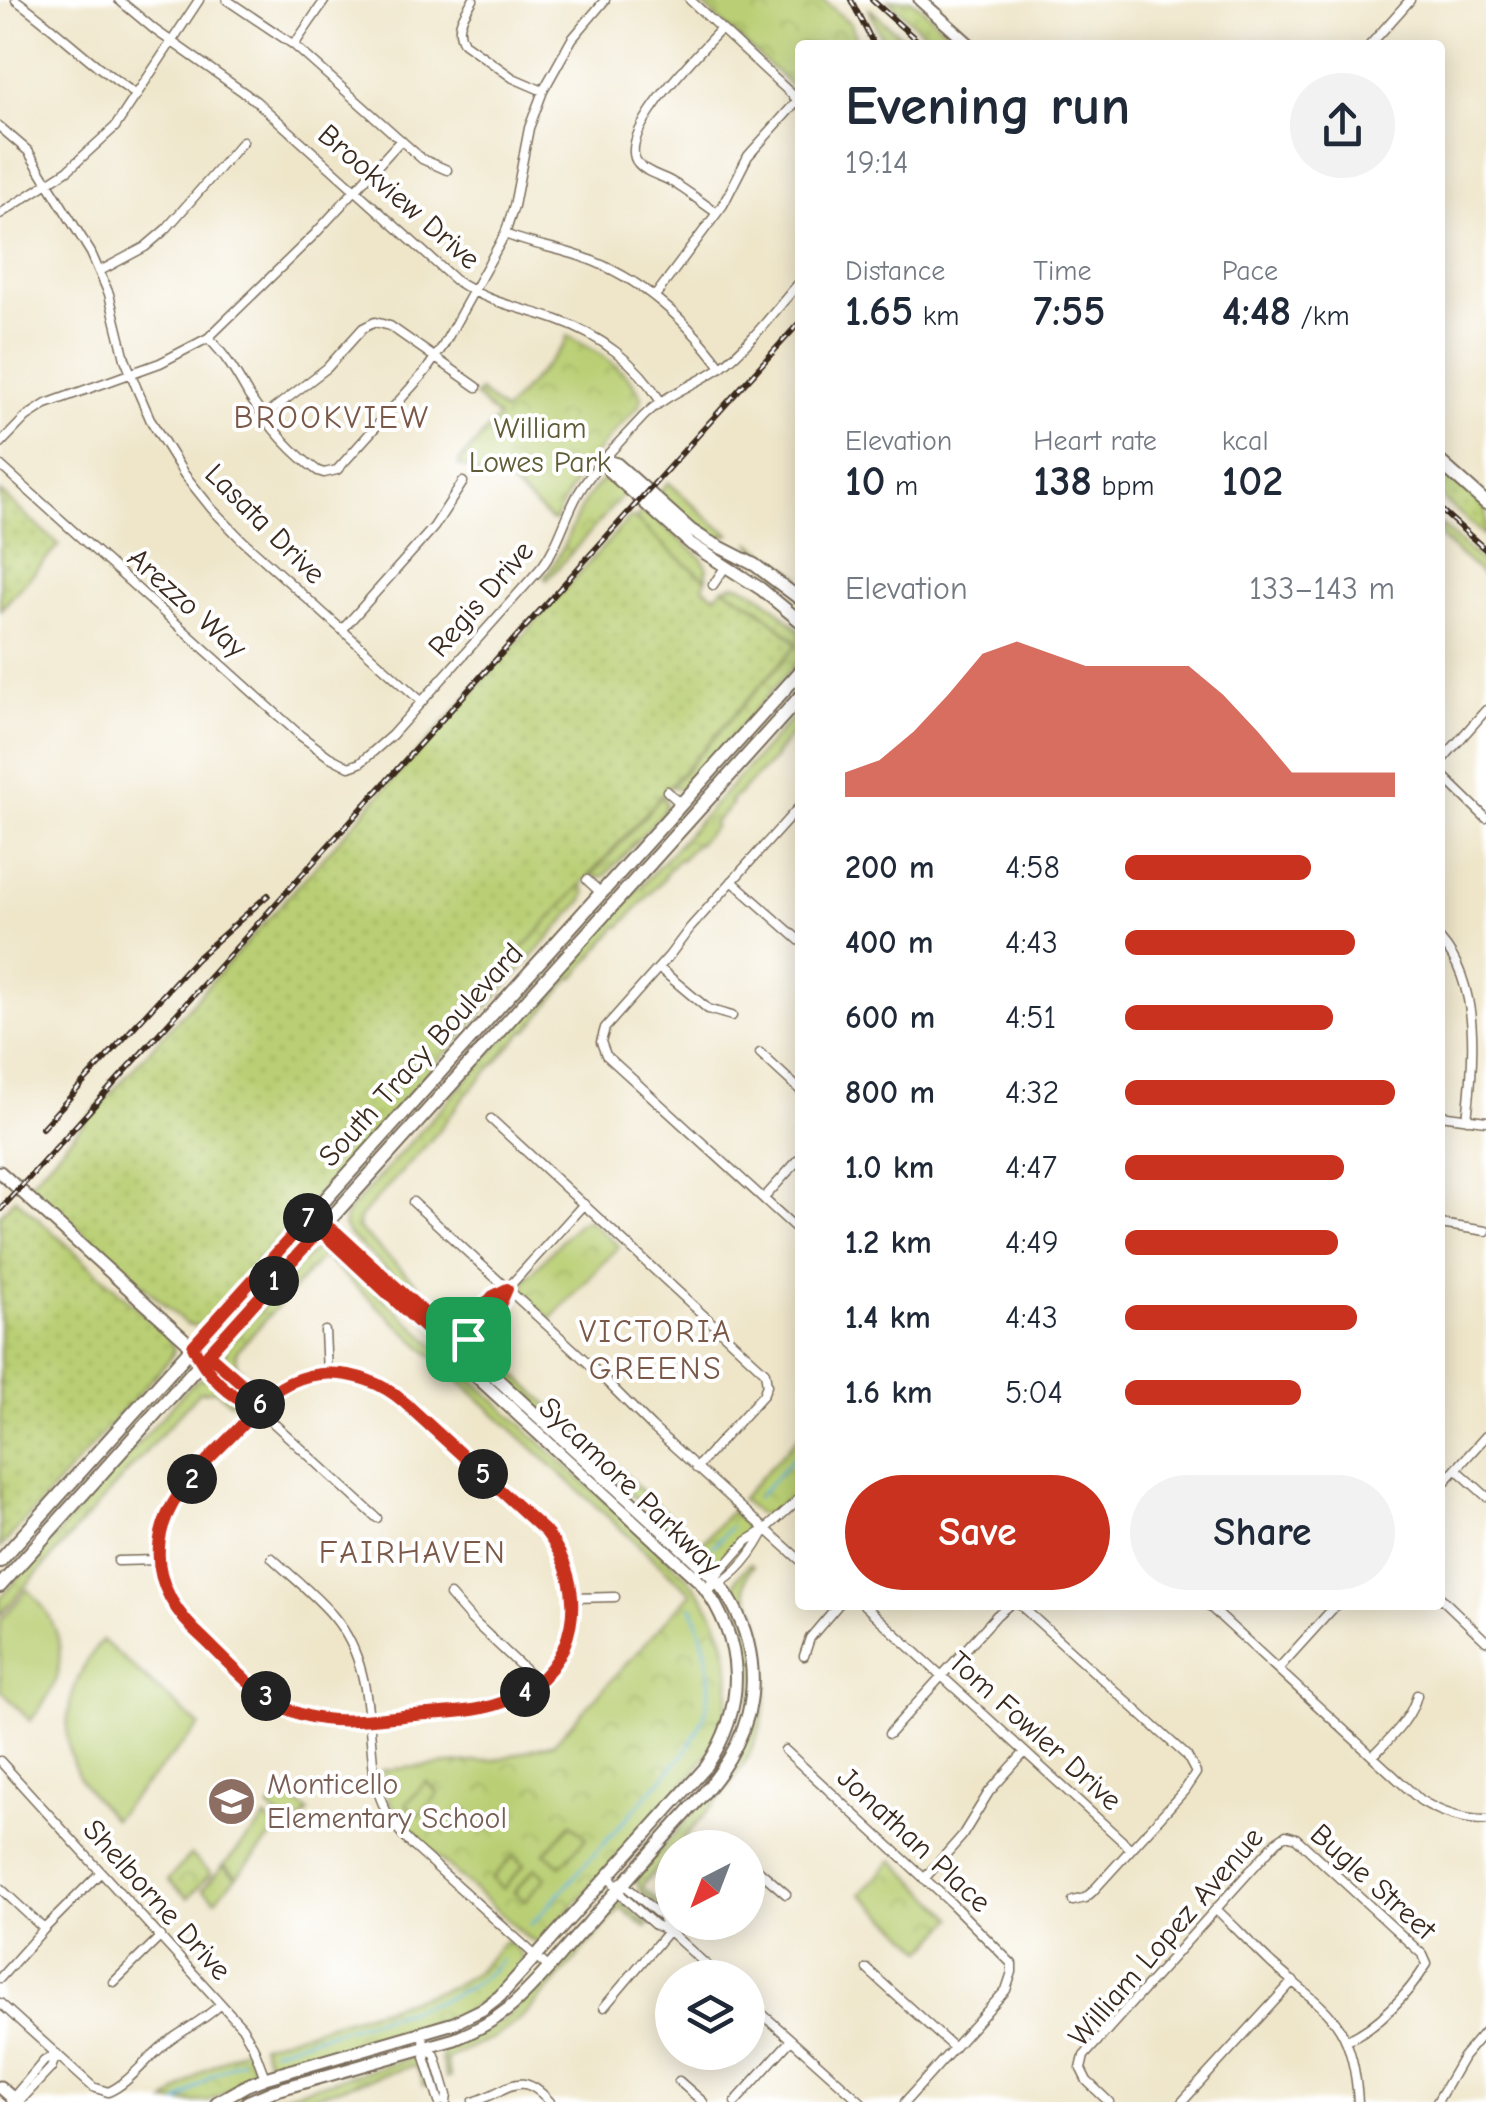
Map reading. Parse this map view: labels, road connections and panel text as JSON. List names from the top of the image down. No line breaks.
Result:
{"streets":{"main road":["South Tracy Boulevard","Sycamore Parkway"],"street":["Brookview Drive","Lasata Drive","Regis Drive","Arezzo Way","Tom Fowler Drive","Jonathan Place","Bugle Street","Shelborne Drive","William Lopez Avenue"]},"crossings":[["Brookview Drive","Regis Drive"],["Lasata Drive","Regis Drive"],["Regis Drive","Arezzo Way"],["South Tracy Boulevard","Sycamore Parkway"],["Sycamore Parkway","Shelborne Drive"],["Bugle Street","William Lopez Avenue"]],"districts":["BROOKVIEW","VICTORIA GREENS","FAIRHAVEN"],"parks":["William Lowes Park"],"places":{"school or university":["Monticello Elementary School"]},"north":"bottom left","page":{"heading":["Evening run","19:14"],"stats":[["Distance","1.65 km"],["Time","7:55"],["Pace","4:48 /km"],["Elevation","10 m"],["Heart rate","138 bpm"],["kcal","102"]],"chart":["Elevation","133–143 m"],"list":[{"name":"200 m","note":"4:58"},{"name":"400 m","note":"4:43"},{"name":"600 m","note":"4:51"},{"name":"800 m","note":"4:32"},{"name":"1.0 km","note":"4:47"},{"name":"1.2 km","note":"4:49"},{"name":"1.4 km","note":"4:43"},{"name":"1.6 km","note":"5:04"}],"pins":["7","1","6","5","2","4","3"],"buttons":["Save","Share"]}}
